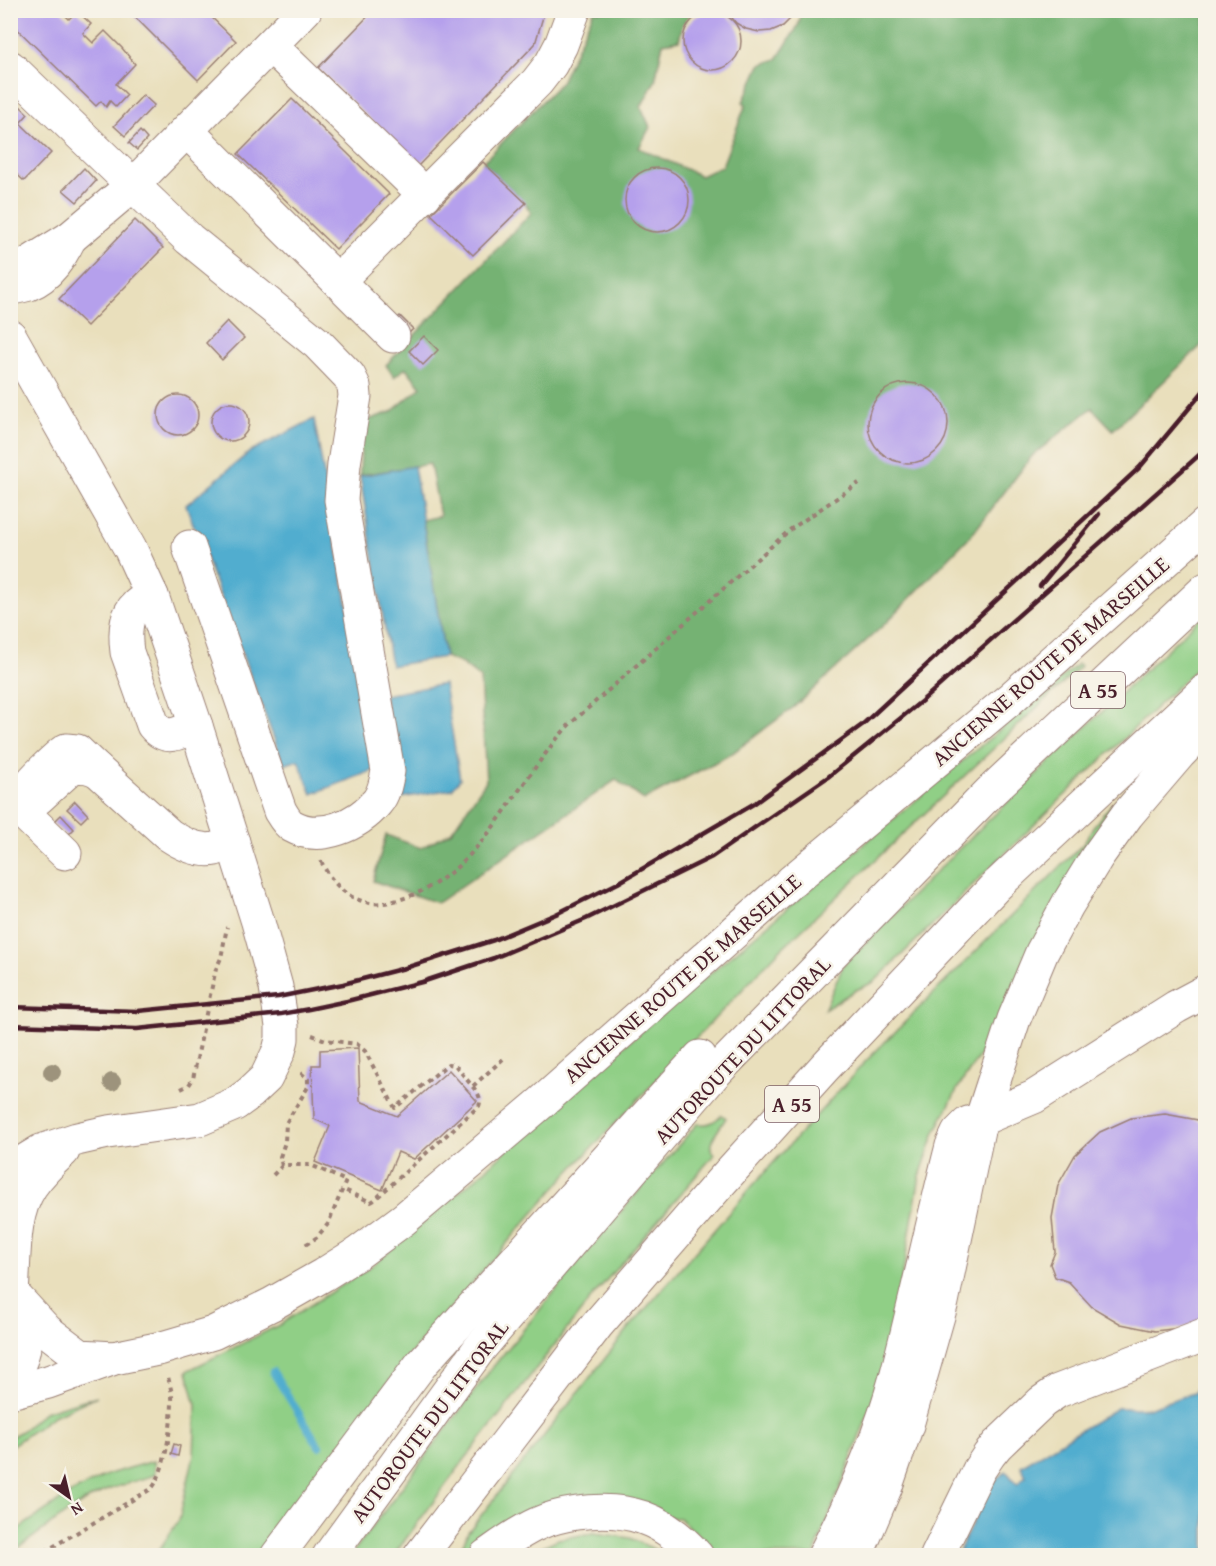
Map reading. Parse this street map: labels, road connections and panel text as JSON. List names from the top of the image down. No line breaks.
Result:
{"streets":{"main road":["ANCIENNE ROUTE DE MARSEILLE","A 55","AUTOROUTE DU LITTORAL"]},"north":"bottom right"}
